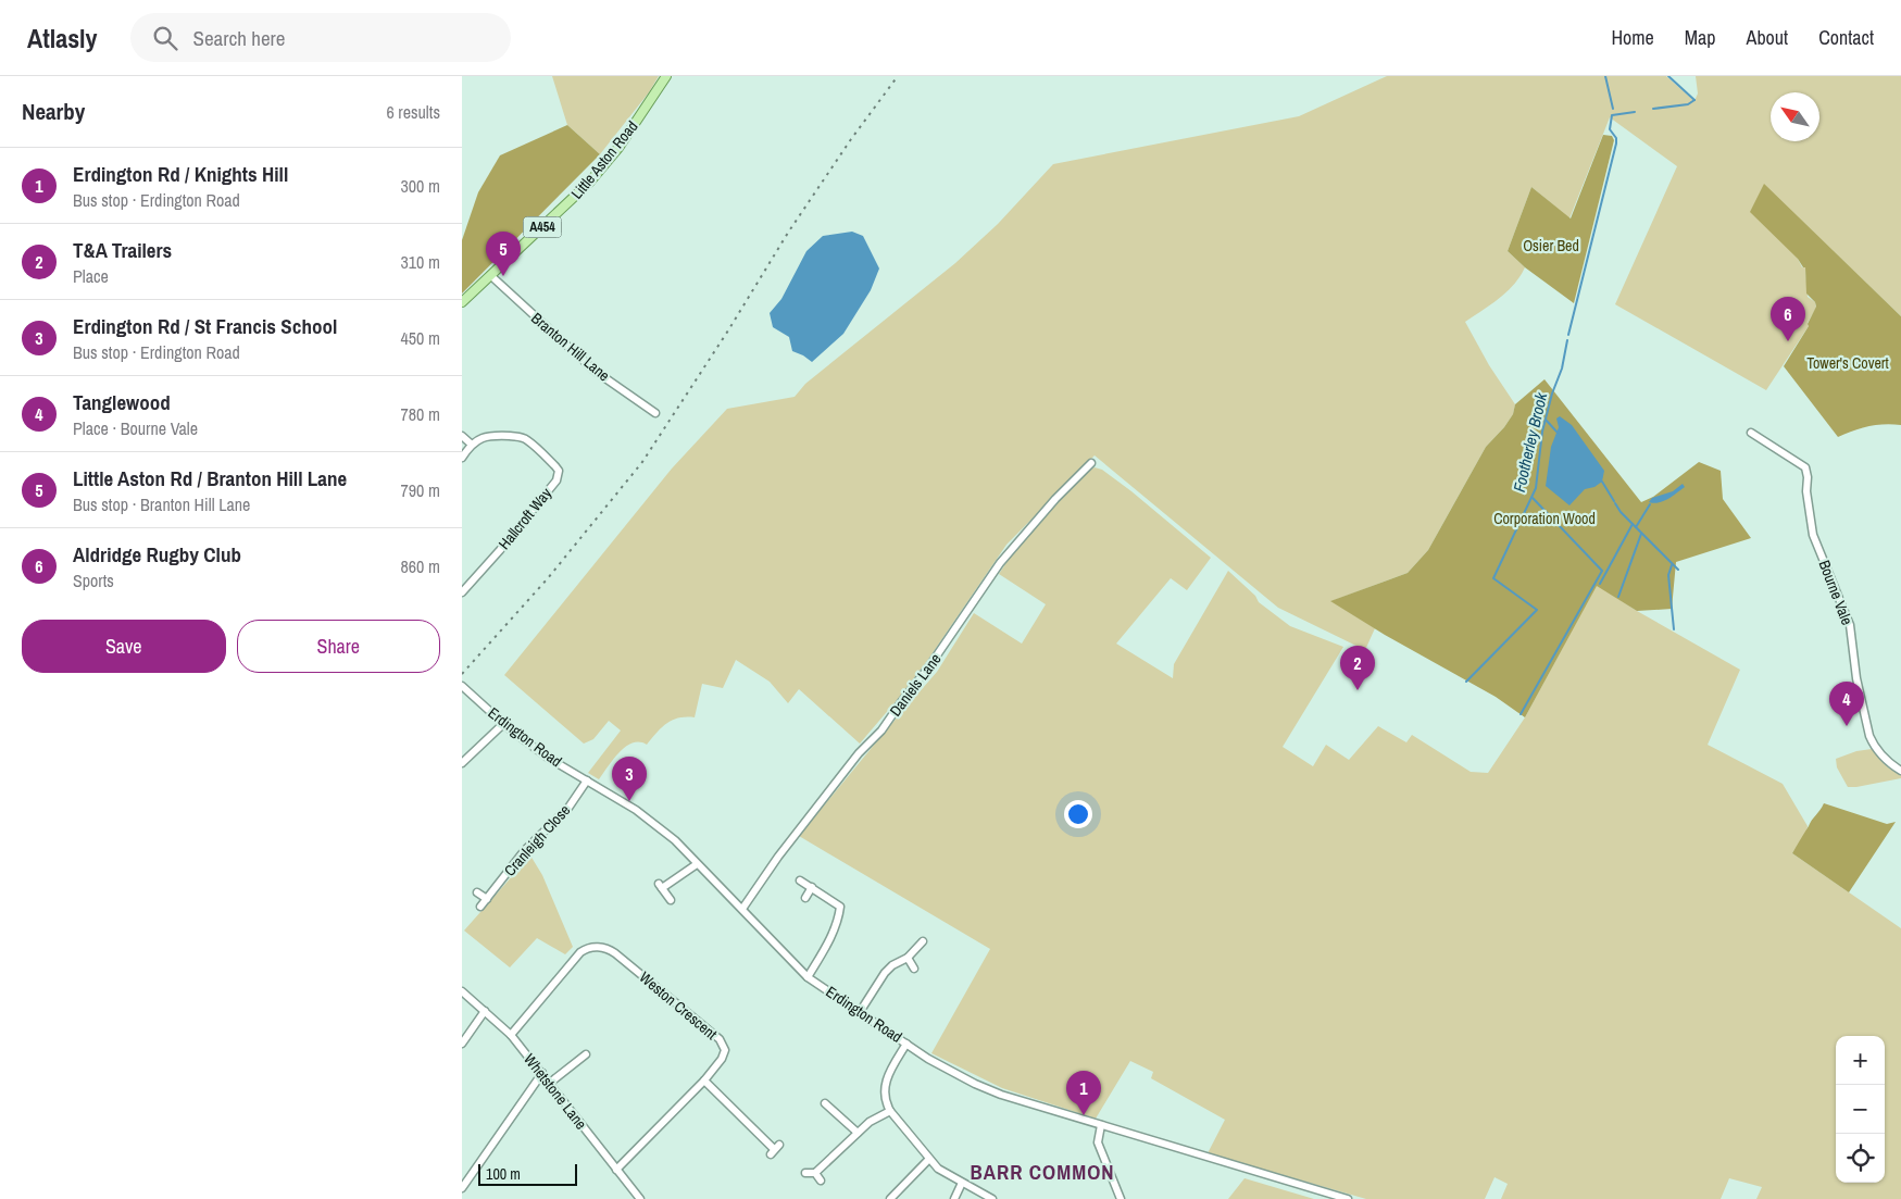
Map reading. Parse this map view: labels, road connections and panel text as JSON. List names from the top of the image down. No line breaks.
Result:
{"streets":{"main road":["Little Aston Road","A454"],"street":["Branton Hill Lane","Hallcroft Way","Bourne Vale","Daniels Lane","Erdington Road","Cranleigh Close","Weston Crescent","Whetstone Lane"]},"crossings":[["Little Aston Road","Branton Hill Lane"],["Daniels Lane","Erdington Road"],["Erdington Road","Cranleigh Close"],["Weston Crescent","Whetstone Lane"]],"districts":["BARR COMMON"],"water":["Footherley Brook"],"parks":["Osier Bed","Tower's Covert","Corporation Wood"],"scale_bar":"100 m","north":"top left","page":{"header":"Atlasly","search":"Search here","nav":["Home","Map","About","Contact"],"heading":["Nearby","6 results"],"list":[{"mark":"1","name":"Erdington Rd / Knights Hill","note":"Bus stop · Erdington Road","value":"300 m"},{"mark":"2","name":"T&A Trailers","note":"Place","value":"310 m"},{"mark":"3","name":"Erdington Rd / St Francis School","note":"Bus stop · Erdington Road","value":"450 m"},{"mark":"4","name":"Tanglewood","note":"Place · Bourne Vale","value":"780 m"},{"mark":"5","name":"Little Aston Rd / Branton Hill Lane","note":"Bus stop · Branton Hill Lane","value":"790 m"},{"mark":"6","name":"Aldridge Rugby Club","note":"Sports","value":"860 m"}],"pins":["5","6","2","4","3","1"],"buttons":["Save","Share"],"map_buttons":["+","−"],"scale":"100 m"}}
